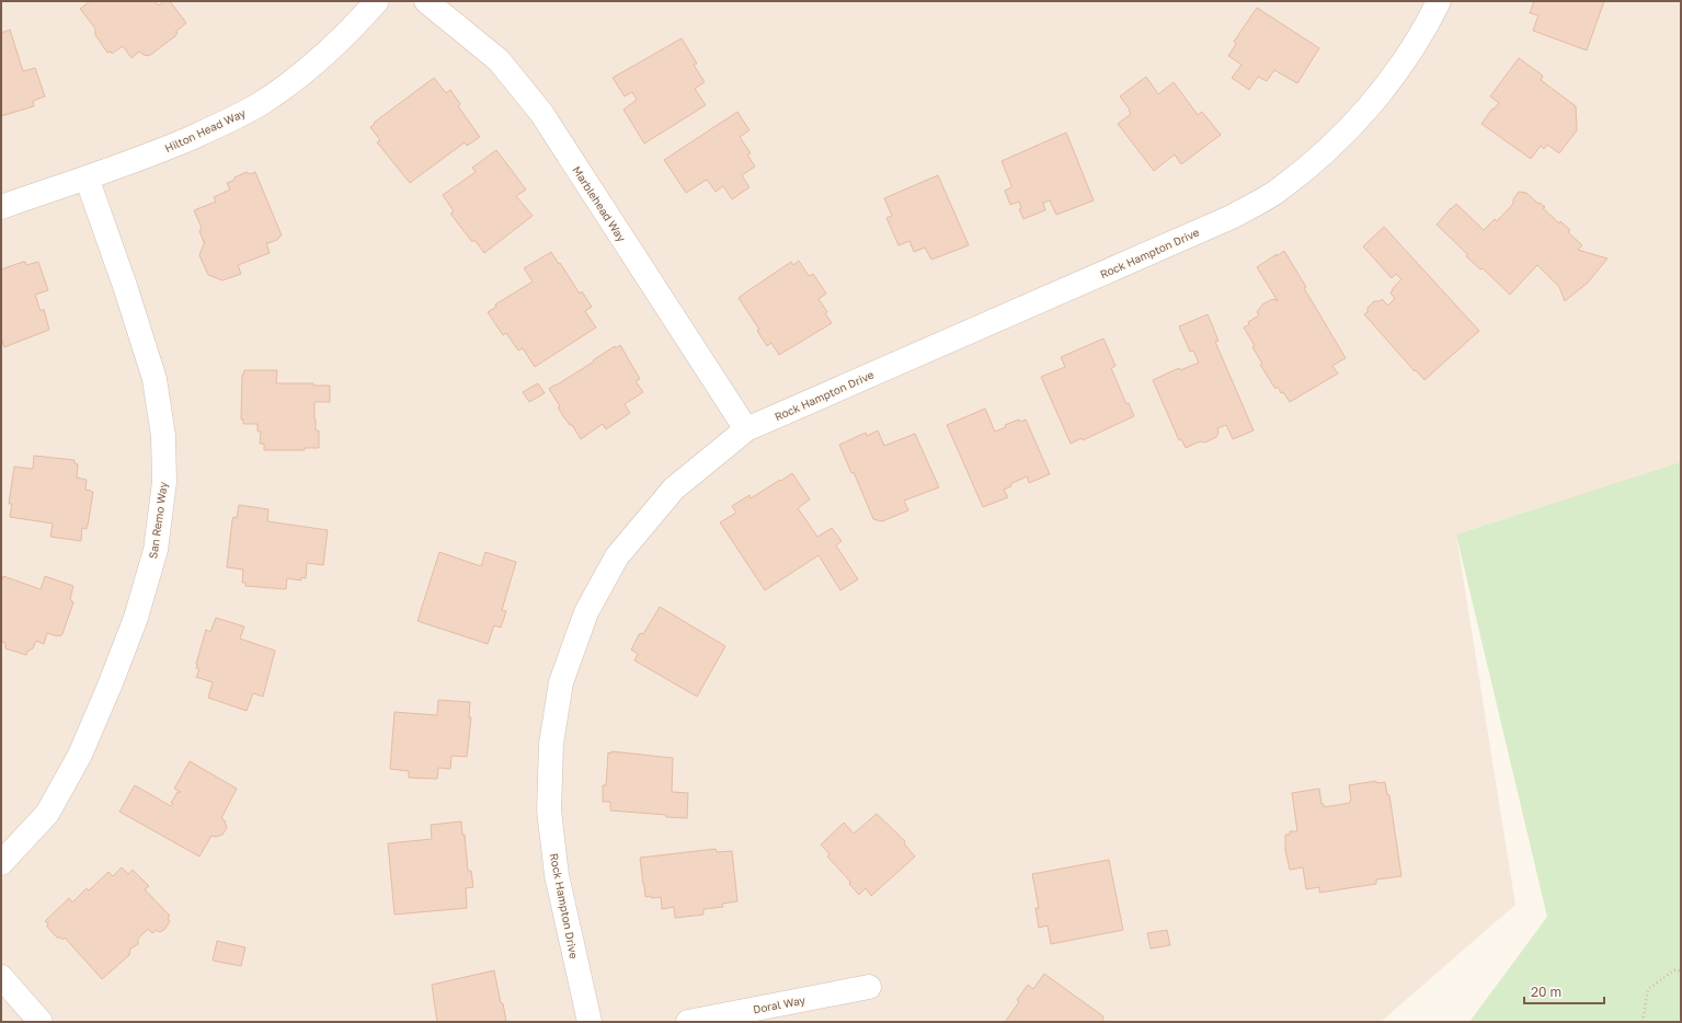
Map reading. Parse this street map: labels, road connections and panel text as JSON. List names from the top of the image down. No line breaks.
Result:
{"streets":{"street":["Hilton Head Way","Marblehead Way","Rock Hampton Drive","San Remo Way","Doral Way"]},"crossings":[["Hilton Head Way","San Remo Way"],["Marblehead Way","Rock Hampton Drive"]],"scale_bar":"20 m"}
